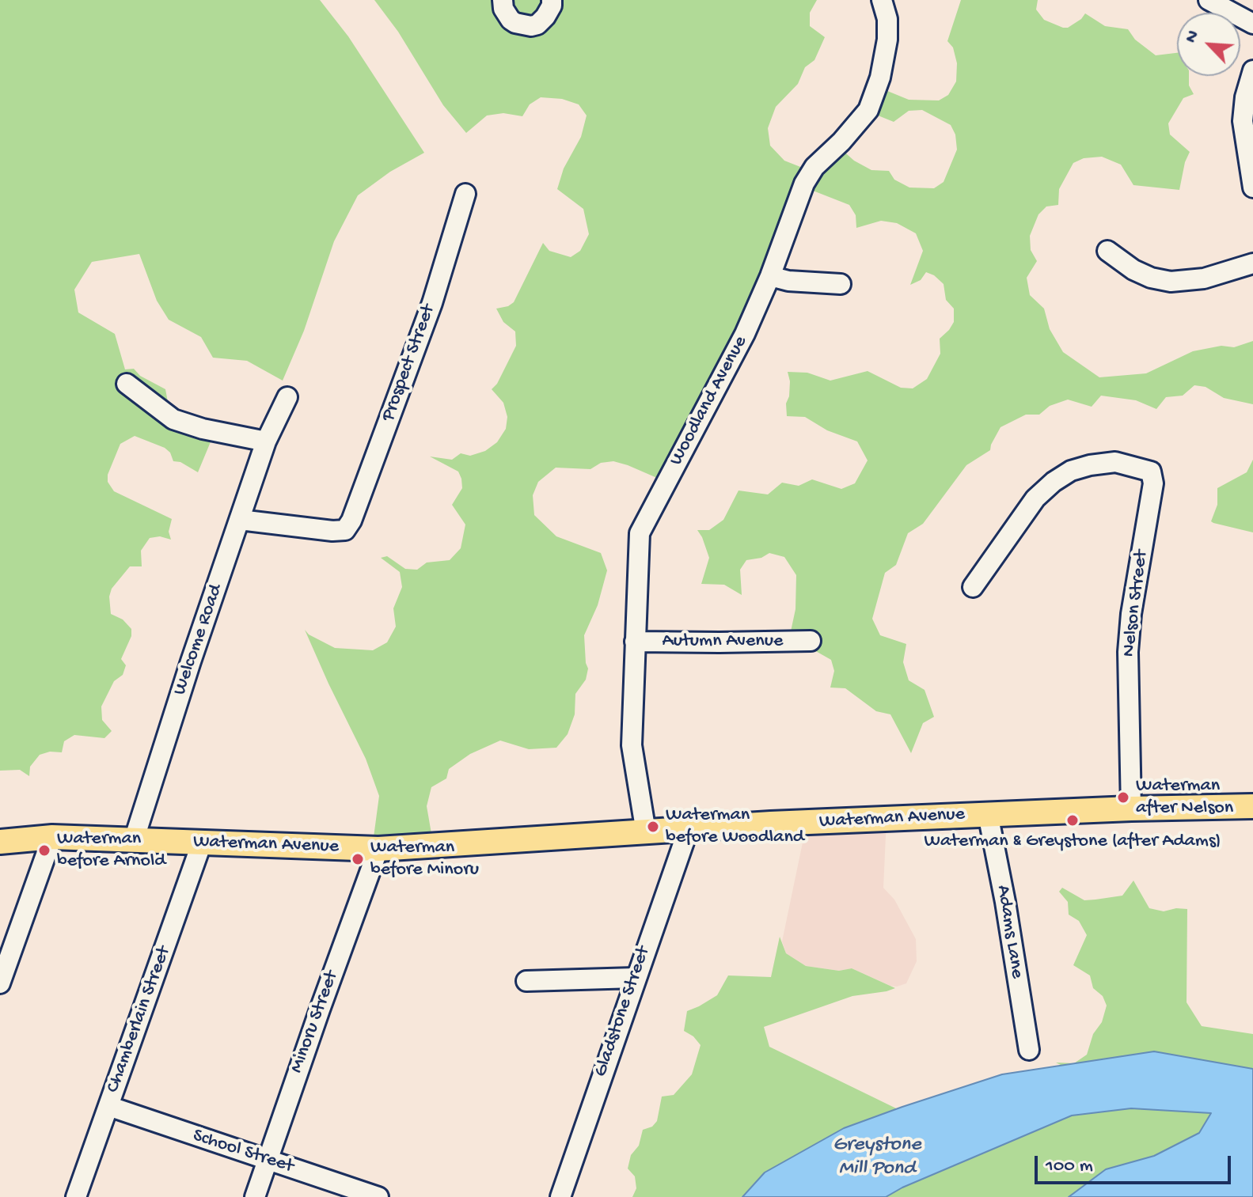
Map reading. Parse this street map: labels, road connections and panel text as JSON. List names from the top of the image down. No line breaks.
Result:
{"streets":{"main road":["Waterman Avenue"],"street":["Prospect Street","Woodland Avenue","Nelson Street","Welcome Road","Autumn Avenue","Adams Lane","Gladstone Street","Chamberlain Street","Minoru Street","School Street"]},"crossings":[["Prospect Street","Welcome Road"],["Woodland Avenue","Autumn Avenue"],["Woodland Avenue","Waterman Avenue"],["Nelson Street","Waterman Avenue"],["Welcome Road","Waterman Avenue"],["Waterman Avenue","Adams Lane"],["Waterman Avenue","Gladstone Street"],["Waterman Avenue","Chamberlain Street"],["Waterman Avenue","Minoru Street"],["Chamberlain Street","School Street"],["Minoru Street","School Street"]],"water":["Greystone Mill Pond"],"places":["Waterman after Nelson","Waterman & Greystone (after Adams)","Waterman before Woodland","Waterman before Arnold","Waterman before Minoru"],"scale_bar":"100 m","north":"top left"}
